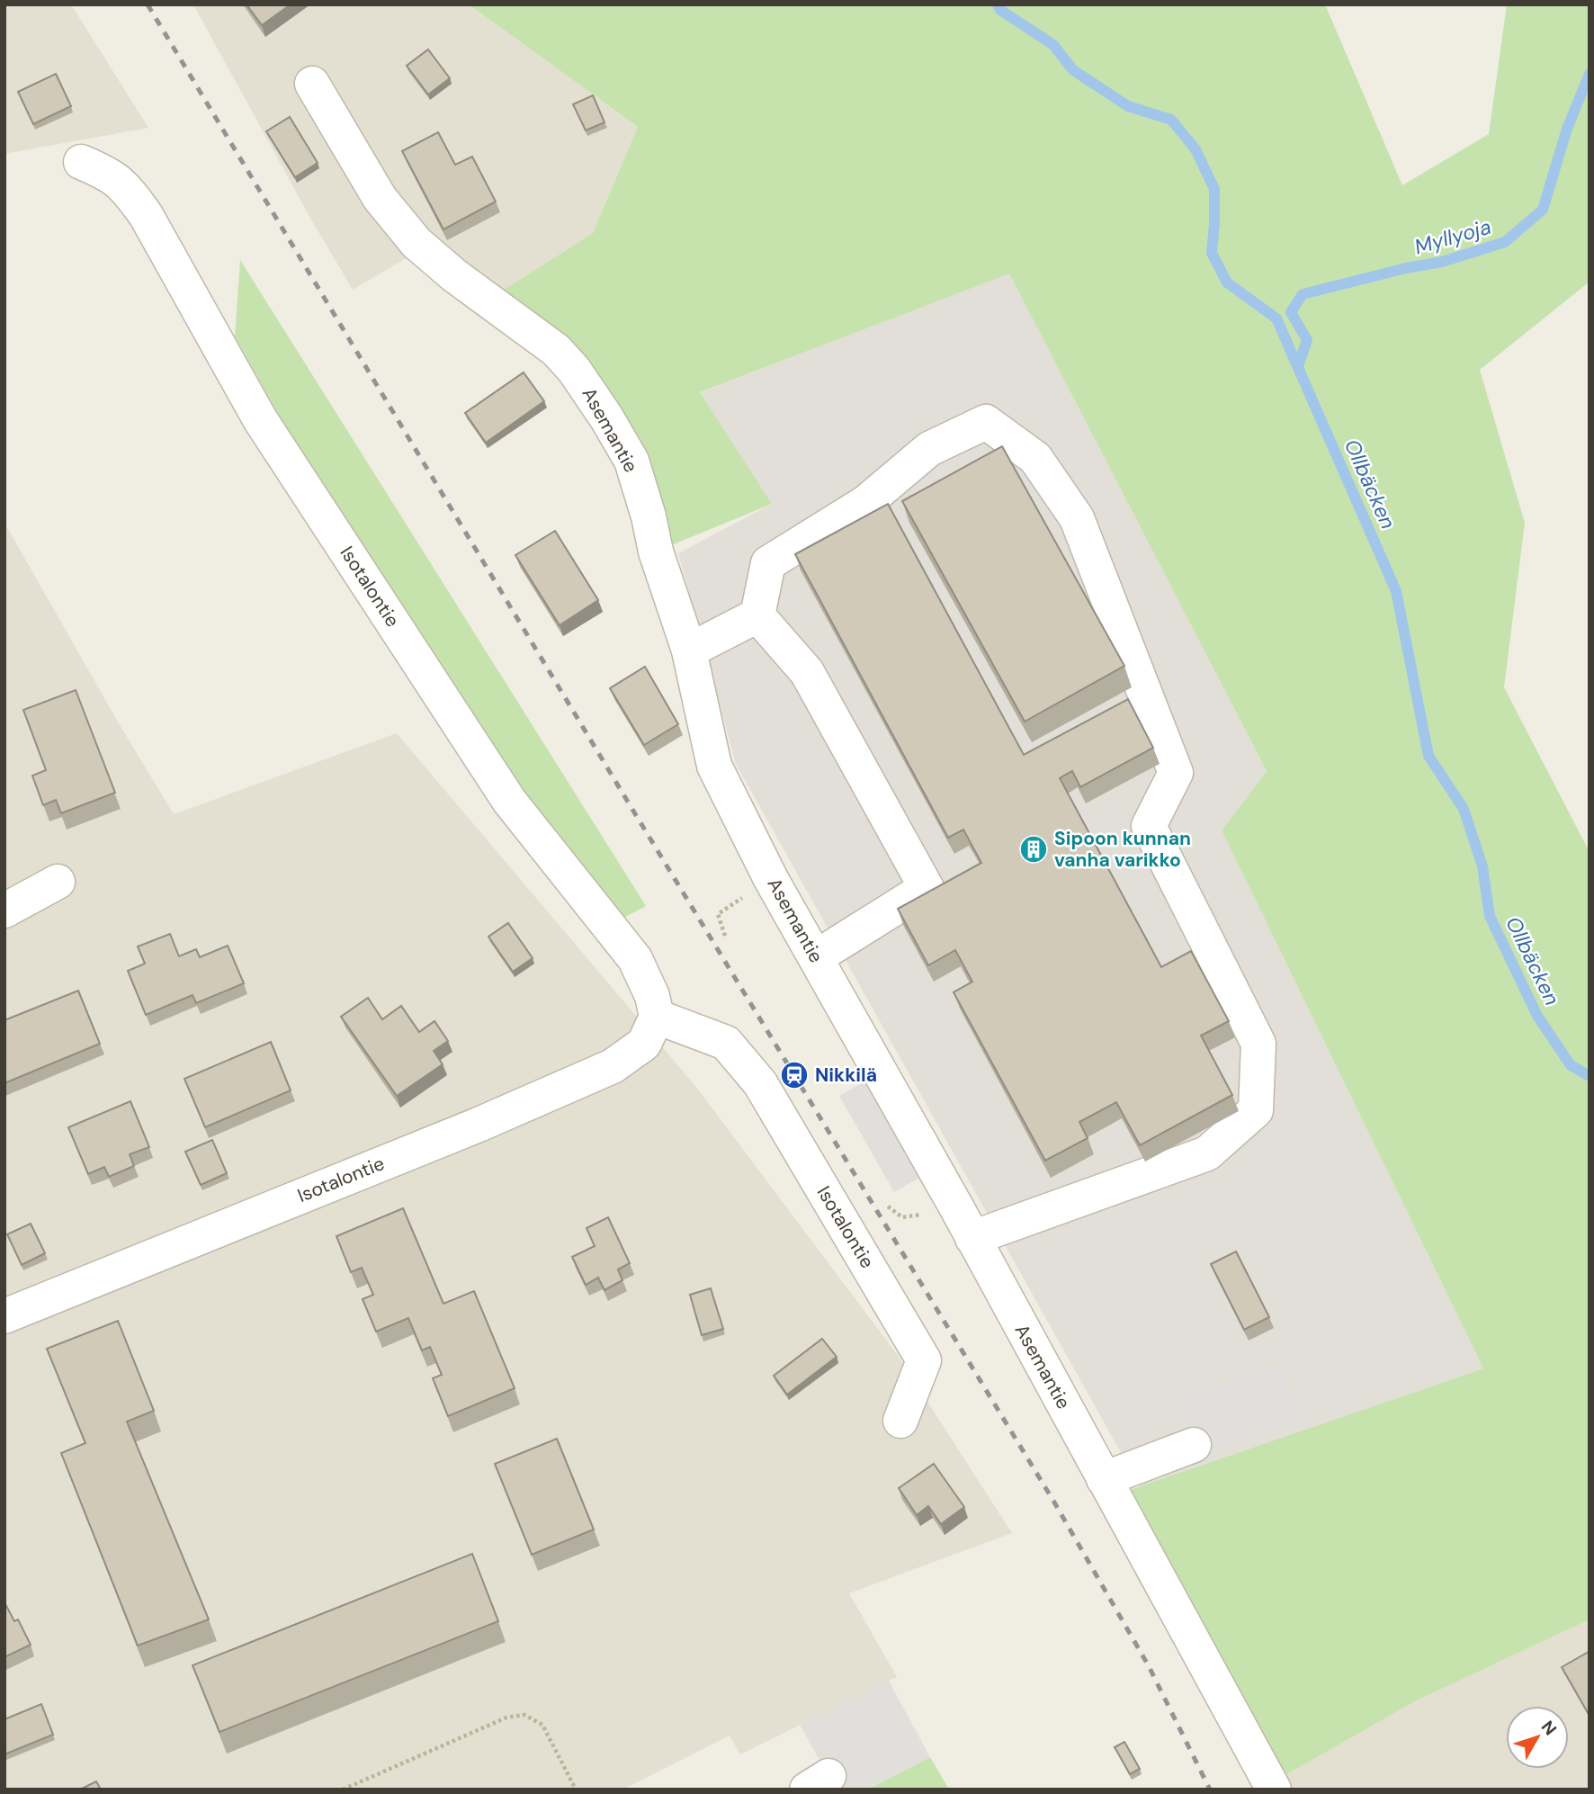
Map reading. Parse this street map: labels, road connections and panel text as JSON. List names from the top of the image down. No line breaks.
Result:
{"streets":{"street":["Asemantie","Isotalontie"]},"water":["Myllyoja","Ollbäcken"],"places":{"building":["Sipoon kunnan vanha varikko"],"station":["Nikkilä"]},"north":"top right"}
